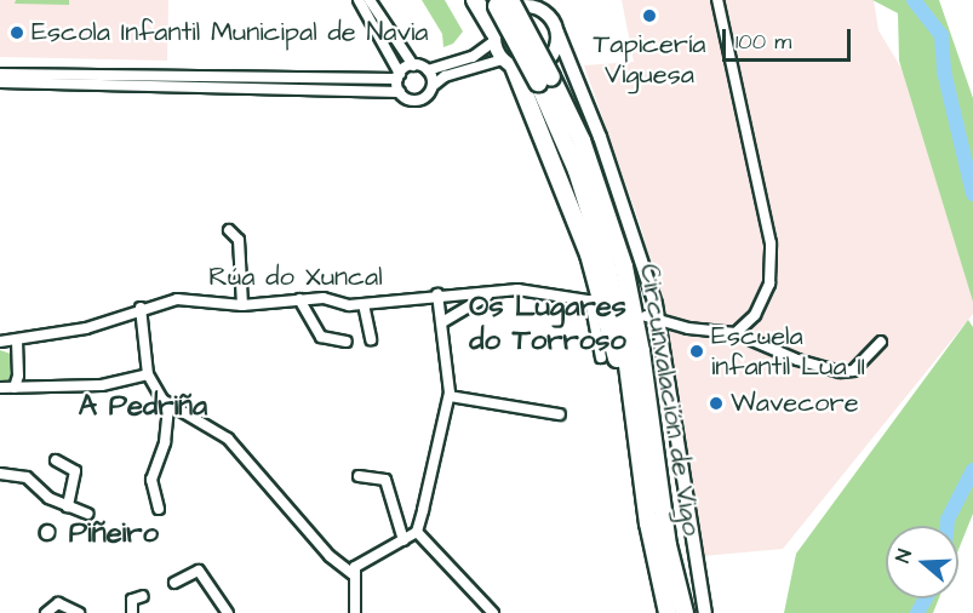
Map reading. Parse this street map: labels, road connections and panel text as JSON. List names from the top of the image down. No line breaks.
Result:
{"streets":{"highway":["Circunvalación de Vigo"],"street":["Rúa do Xuncal"]},"districts":["Os Lugares do Torroso","A Pedriña","O Piñeiro"],"places":["Tapicería Viguesa","Escola Infantil Municipal de Navia","Escuela infantil Lua II","Wavecore"],"scale_bar":"100 m","north":"left"}
